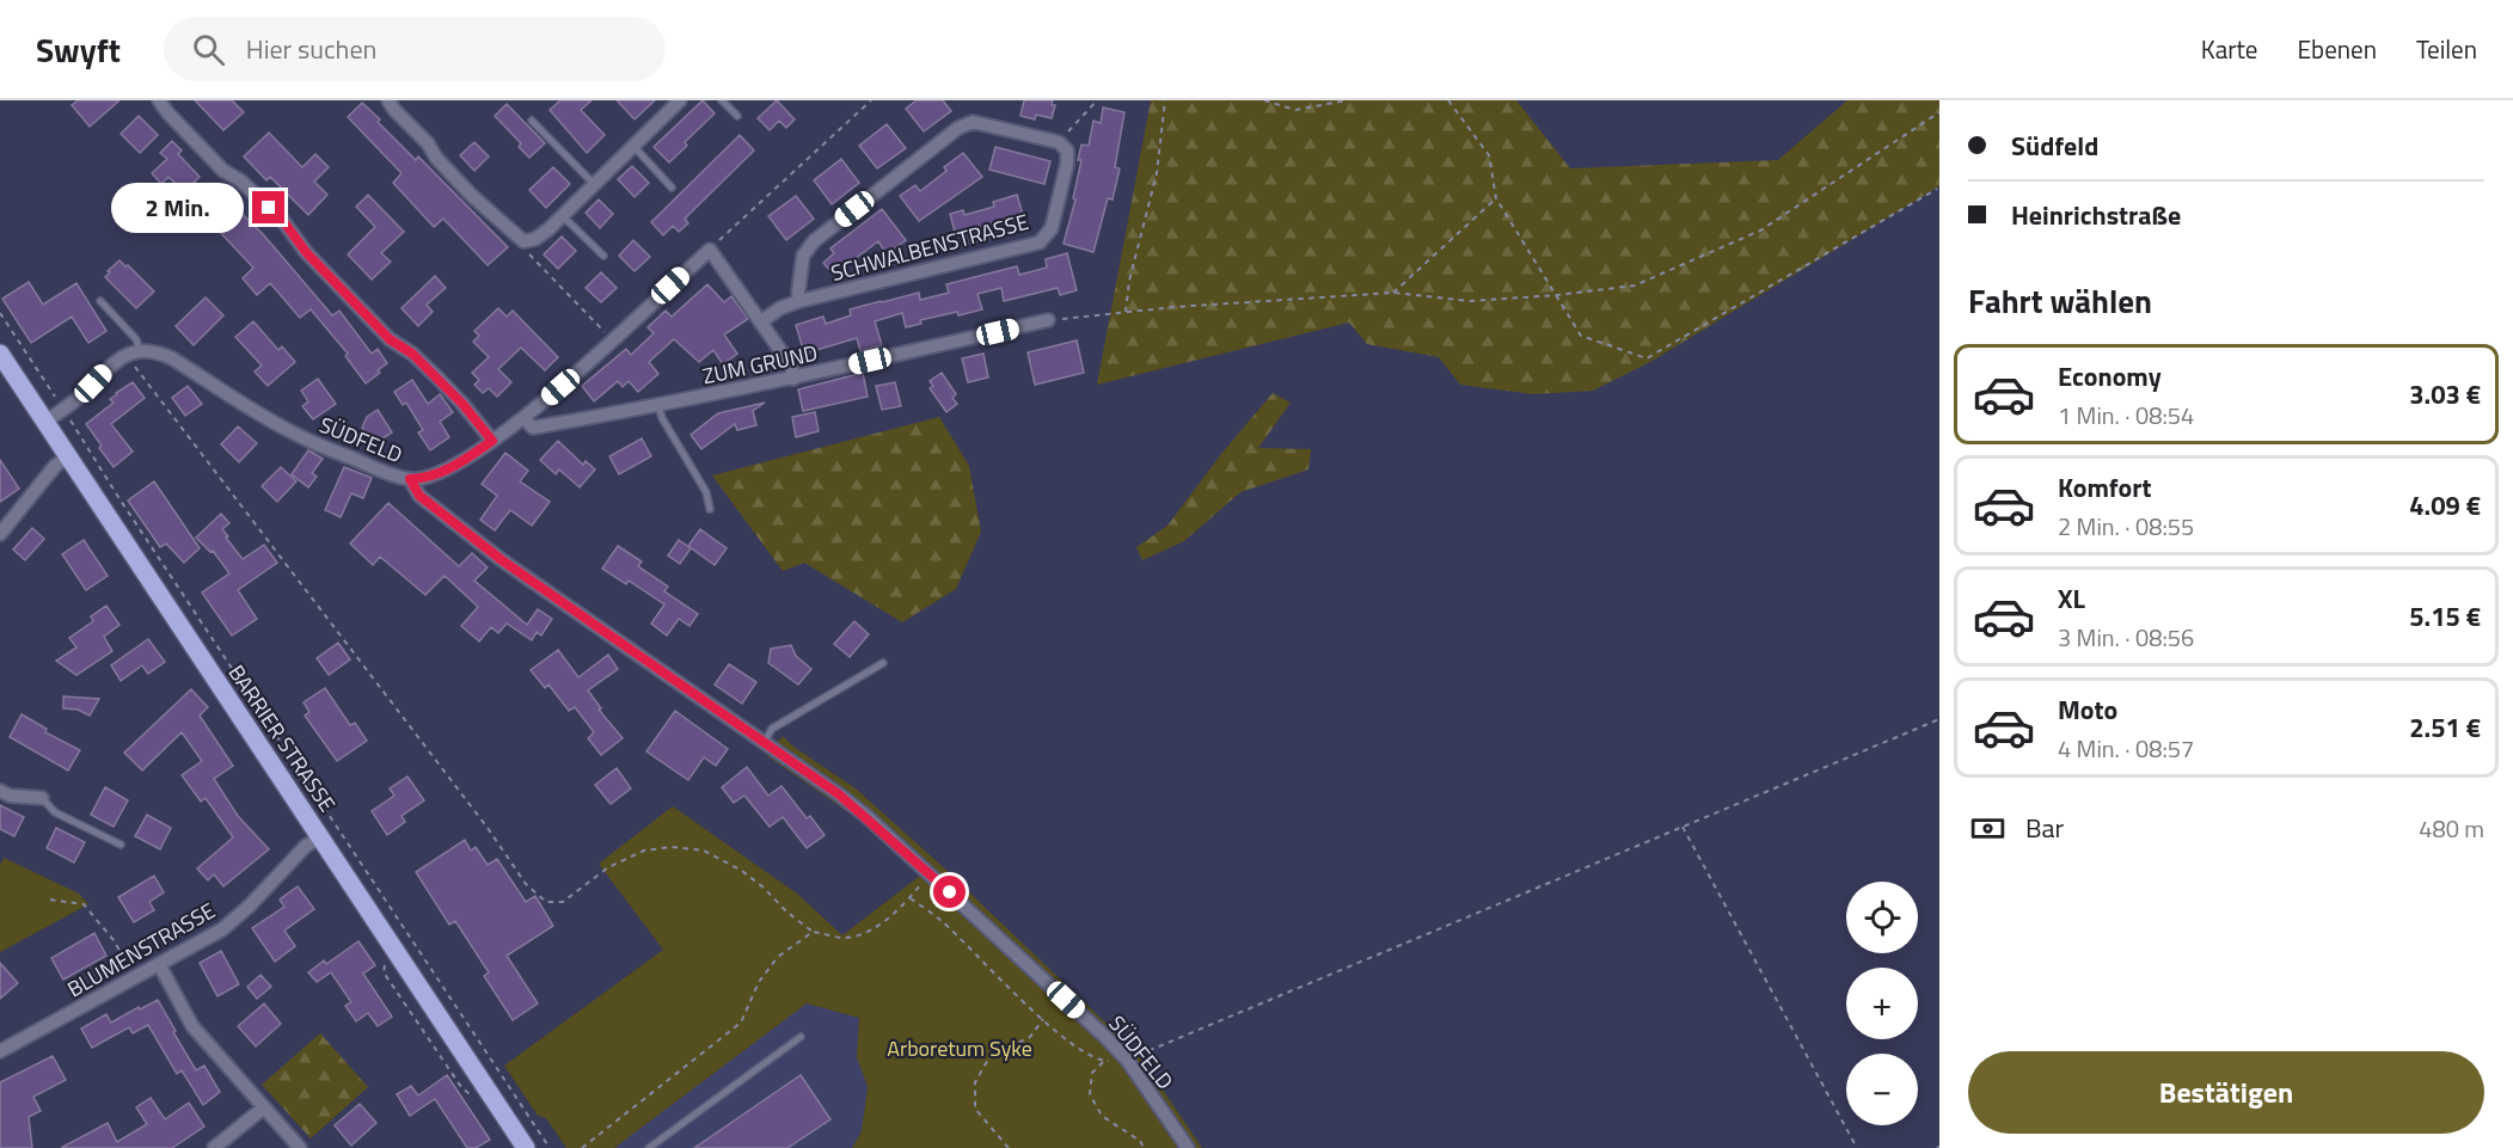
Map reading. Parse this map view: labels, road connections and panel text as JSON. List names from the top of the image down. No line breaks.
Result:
{"streets":{"main road":["BARRIER STRASSE"],"street":["SCHWALBENSTRASSE","ZUM GRUND","SÜDFELD","BLUMENSTRASSE"]},"crossings":[["BARRIER STRASSE","BLUMENSTRASSE"]],"parks":["Arboretum Syke"],"page":{"header":"Swyft","search":"Hier suchen","nav":["Karte","Ebenen","Teilen"],"banner":["Südfeld","Heinrichstraße"],"bubble":"2 Min.","heading":"Fahrt wählen","list":[{"name":"Economy","note":"1 Min. · 08:54","value":"3.03 €"},{"name":"Komfort","note":"2 Min. · 08:55","value":"4.09 €"},{"name":"XL","note":"3 Min. · 08:56","value":"5.15 €"},{"name":"Moto","note":"4 Min. · 08:57","value":"2.51 €"}],"pay":["Bar","480 m"],"map_buttons":["+","−"],"buttons":"Bestätigen"}}
